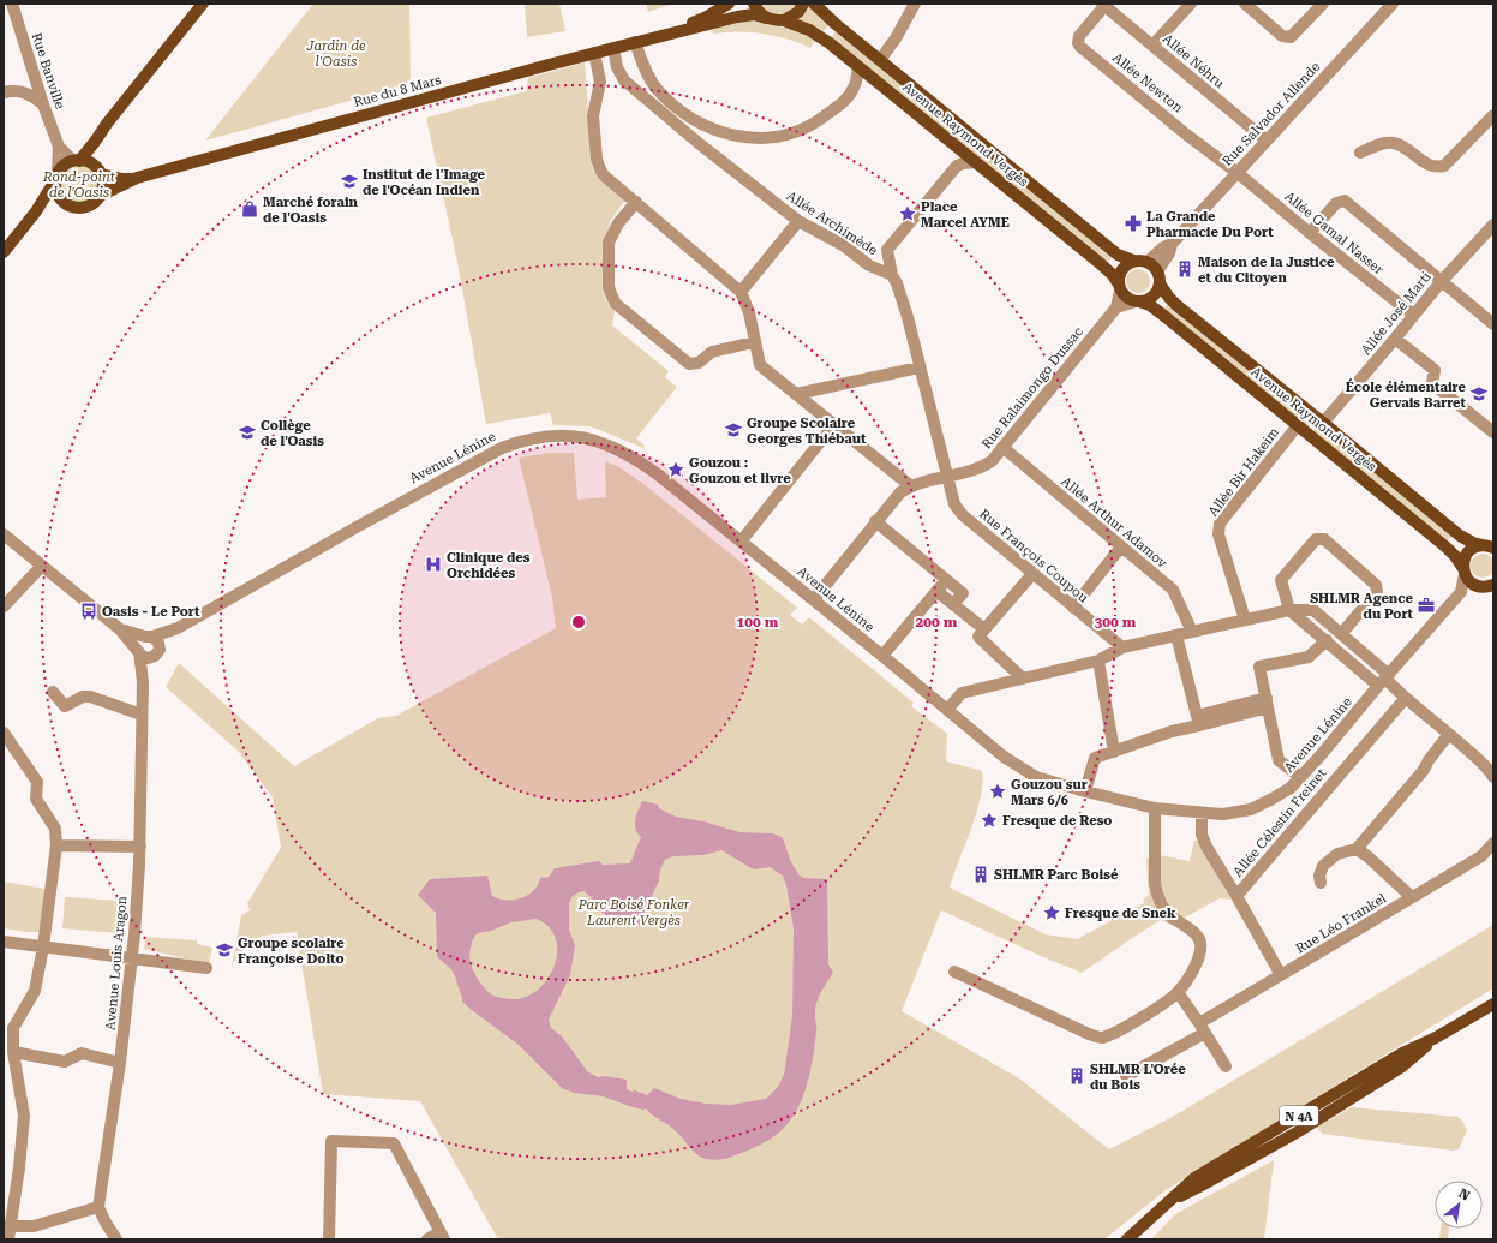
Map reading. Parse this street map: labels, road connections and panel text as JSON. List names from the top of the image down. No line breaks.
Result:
{"streets":{"main road":["Rue du 8 Mars","Avenue Raymond Vergès","N 4A"],"street":["Allée Néhru","Rue Banville","Allée Newton","Rue Salvador Allende","Allée Archimède","Allée Gamal Nasser","Allée José Marti","Rue Ralaimongo Dussac","Avenue Lénine","Allée Bir Hakeim","Allée Arthur Adamov","Rue François Coupou","Allée Célestin Freinet","Rue Léo Frankel","Avenue Louis Aragon"]},"crossings":[["Allée Néhru","Allée Newton"],["Allée Néhru","Rue Salvador Allende"],["Rue Banville","Rue du 8 Mars"],["Allée Newton","Rue Salvador Allende"],["Allée Newton","Allée Gamal Nasser"],["Rue du 8 Mars","Avenue Raymond Vergès"],["Rue du 8 Mars","Allée Archimède"],["Rue Salvador Allende","Allée Gamal Nasser"],["Avenue Raymond Vergès","Allée José Marti"],["Avenue Raymond Vergès","Allée Bir Hakeim"],["Allée Gamal Nasser","Allée José Marti"],["Rue Ralaimongo Dussac","Avenue Lénine"],["Rue Ralaimongo Dussac","Allée Arthur Adamov"],["Rue Ralaimongo Dussac","Rue François Coupou"],["Avenue Lénine","Avenue Louis Aragon"],["Allée Célestin Freinet","Rue Léo Frankel"]],"parks":["Jardin de l'Oasis","Rond-point de l'Oasis","Parc Boisé Fonker Laurent Vergès"],"places":{"school or university":["Institut de l'Image de l'Océan Indien","École élémentaire Gervais Barret","Groupe Scolaire Georges Thiébaut","Collège de l'Oasis","Groupe scolaire Françoise Dolto"],"shop":["Marché forain de l'Oasis"],"place":["Place Marcel AYME","Gouzou : Gouzou et livre","Gouzou sur Mars 6/6","Fresque de Reso","Fresque de Snek"],"pharmacy":["La Grande Pharmacie Du Port"],"building":["Maison de la Justice et du Citoyen","SHLMR Parc Boisé","SHLMR L'Orée du Bois"],"hospital":["Clinique des Orchidées"],"office":["SHLMR Agence du Port"],"bus stop":["Oasis - Le Port"]},"north":"top right","rings":["100 m","200 m","300 m"]}
